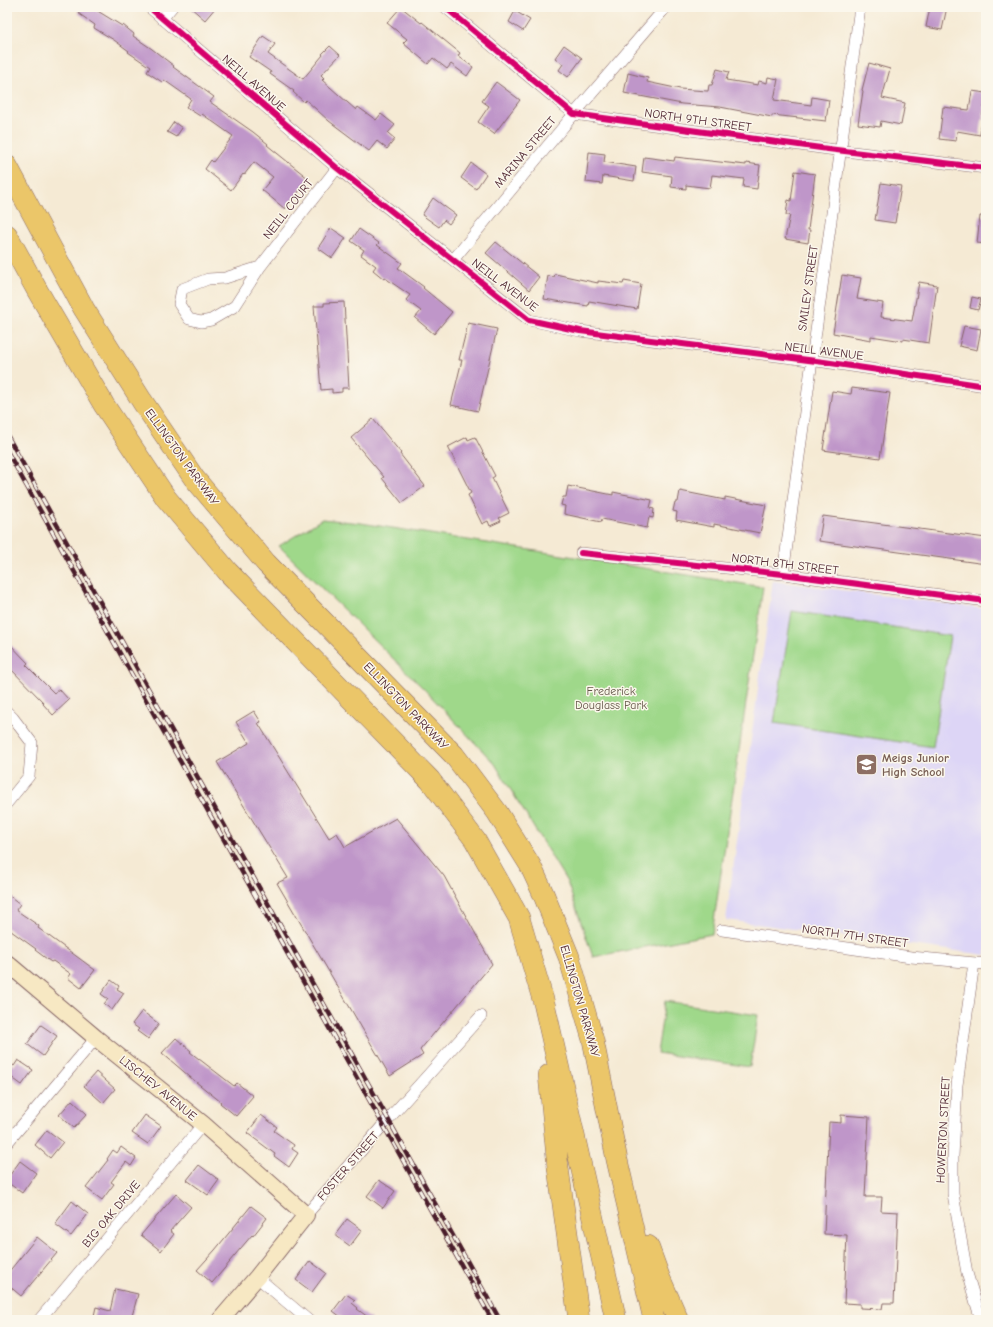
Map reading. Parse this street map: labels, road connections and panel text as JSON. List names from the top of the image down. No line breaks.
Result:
{"streets":{"highway":["ELLINGTON PARKWAY"],"street":["NEILL AVENUE","NORTH 9TH STREET","MARINA STREET","NEILL COURT","SMILEY STREET","NORTH 8TH STREET","NORTH 7TH STREET","LISCHEY AVENUE","HOWERTON STREET","FOSTER STREET","BIG OAK DRIVE"]},"crossings":[["NEILL AVENUE","MARINA STREET"],["NEILL AVENUE","NEILL COURT"],["NEILL AVENUE","SMILEY STREET"],["NORTH 9TH STREET","MARINA STREET"],["NORTH 9TH STREET","SMILEY STREET"],["SMILEY STREET","NORTH 8TH STREET"],["NORTH 7TH STREET","HOWERTON STREET"],["LISCHEY AVENUE","FOSTER STREET"],["LISCHEY AVENUE","BIG OAK DRIVE"]],"parks":["Frederick Douglass Park"],"places":{"school or university":["Meigs Junior High School"]}}
